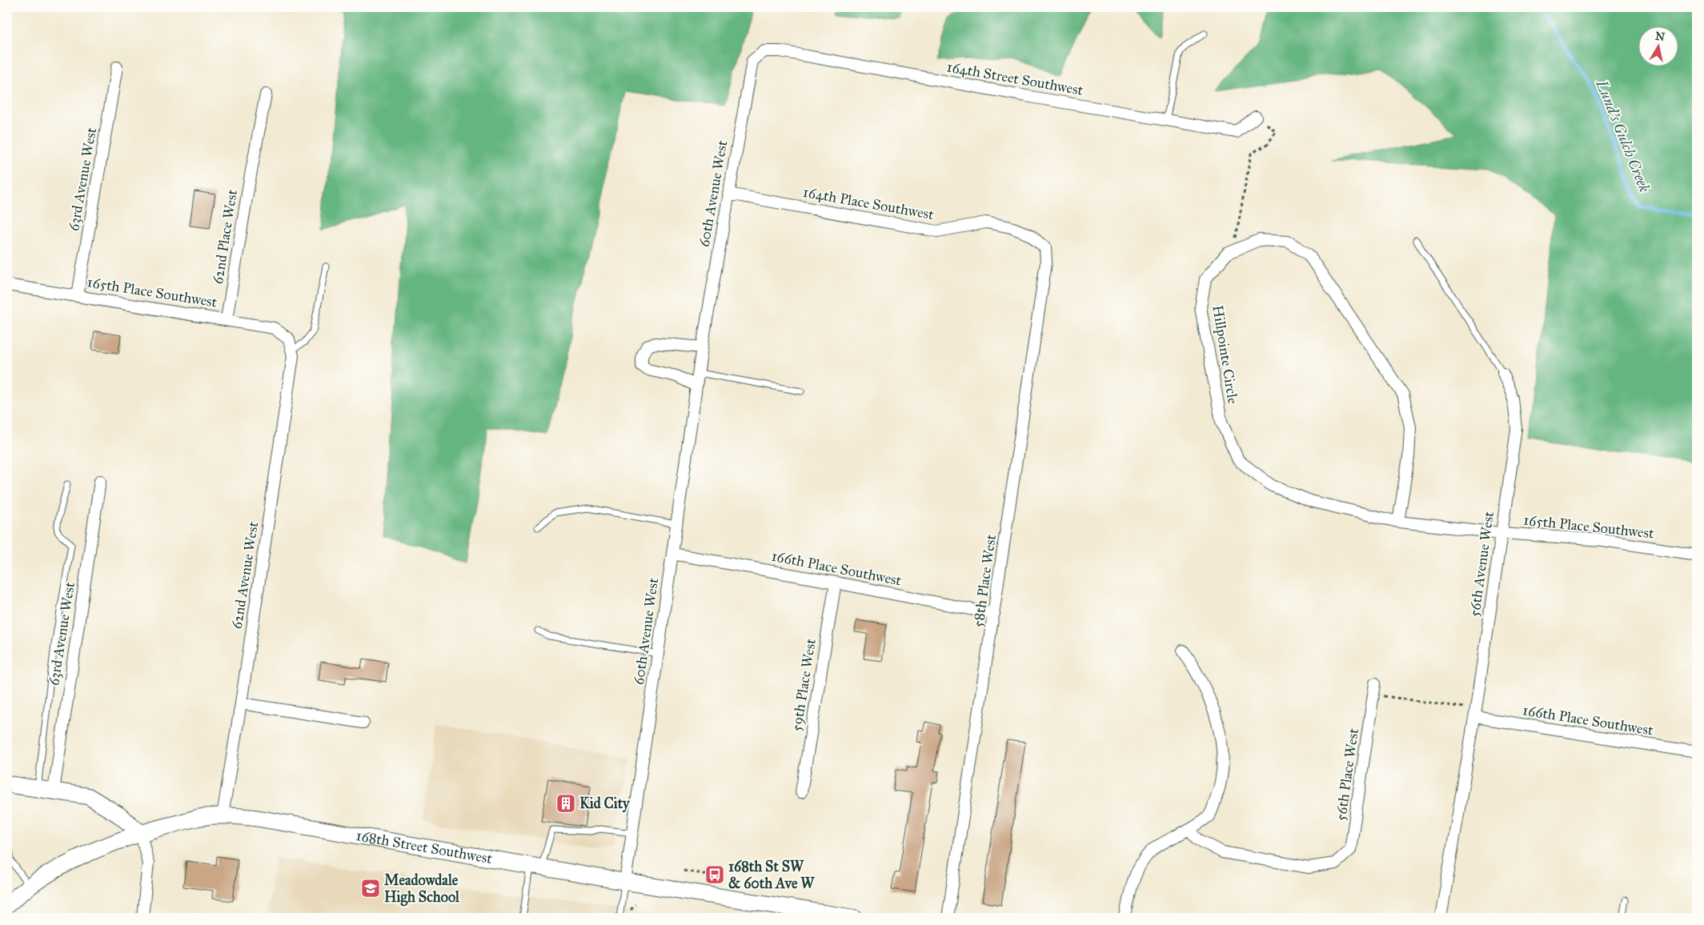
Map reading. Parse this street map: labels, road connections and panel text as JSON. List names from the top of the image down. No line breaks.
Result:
{"streets":{"main road":["168th Street Southwest"],"street":["164th Street Southwest","63rd Avenue West","60th Avenue West","164th Place Southwest","62nd Place West","165th Place Southwest","Hillpointe Circle","56th Avenue West","166th Place Southwest","62nd Avenue West","58th Place West","59th Place West","56th Place West"]},"crossings":[["164th Street Southwest","60th Avenue West"],["63rd Avenue West","165th Place Southwest"],["60th Avenue West","164th Place Southwest"],["60th Avenue West","166th Place Southwest"],["60th Avenue West","168th Street Southwest"],["164th Place Southwest","58th Place West"],["62nd Place West","165th Place Southwest"],["165th Place Southwest","Hillpointe Circle"],["165th Place Southwest","56th Avenue West"],["165th Place Southwest","62nd Avenue West"],["Hillpointe Circle","56th Avenue West"],["56th Avenue West","166th Place Southwest"],["166th Place Southwest","58th Place West"],["166th Place Southwest","59th Place West"],["62nd Avenue West","168th Street Southwest"]],"water":["Lund's Gulch Creek"],"places":{"building":["Kid City"],"bus stop":["168th St SW & 60th Ave W"],"school or university":["Meadowdale High School"]},"north":"top"}
